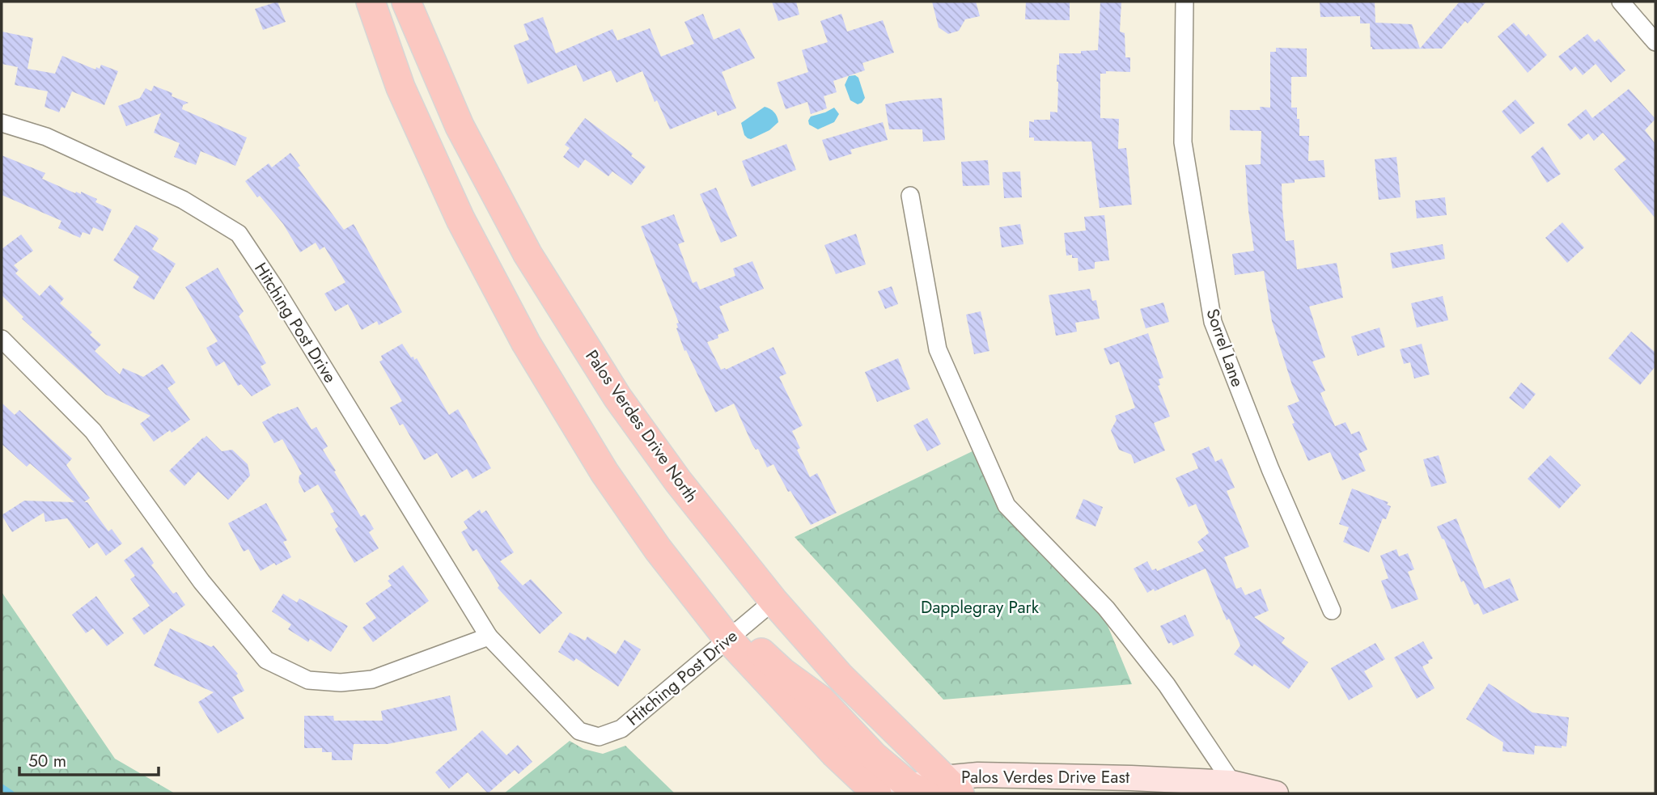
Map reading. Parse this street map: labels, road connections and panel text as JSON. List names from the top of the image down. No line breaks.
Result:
{"streets":{"main road":["Palos Verdes Drive North","Palos Verdes Drive East"],"street":["Hitching Post Drive","Sorrel Lane"]},"crossings":[["Hitching Post Drive","Palos Verdes Drive North"],["Palos Verdes Drive North","Palos Verdes Drive East"]],"parks":["Dapplegray Park"],"scale_bar":"50 m"}
